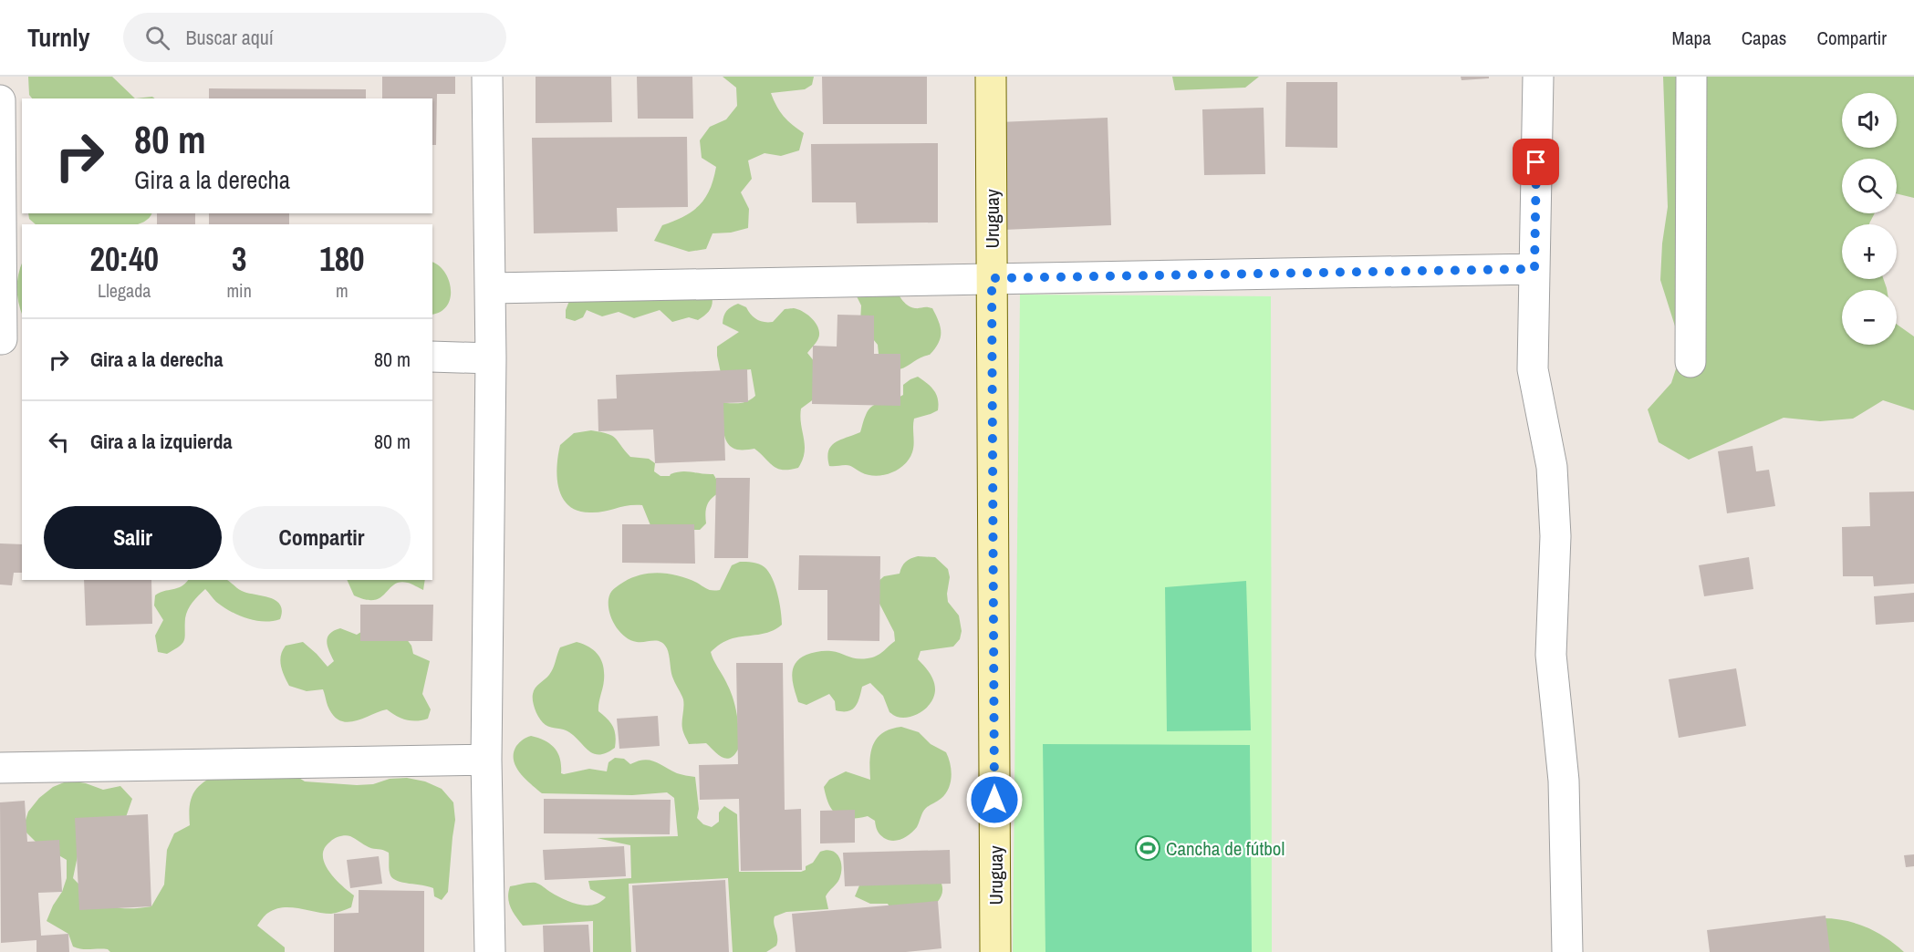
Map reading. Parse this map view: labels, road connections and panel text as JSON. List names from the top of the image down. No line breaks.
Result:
{"streets":{"main road":["Uruguay"]},"places":{"sports":["Cancha de fútbol"]},"page":{"header":"Turnly","search":"Buscar aquí","nav":["Mapa","Capas","Compartir"],"map_buttons":["+","−"],"turn":["80 m","Gira a la derecha"],"eta":["20:40","Llegada","3","min","180","m"],"list":[{"name":"Gira a la derecha","value":"80 m"},{"name":"Gira a la izquierda","value":"80 m"}],"buttons":["Salir","Compartir"]}}
